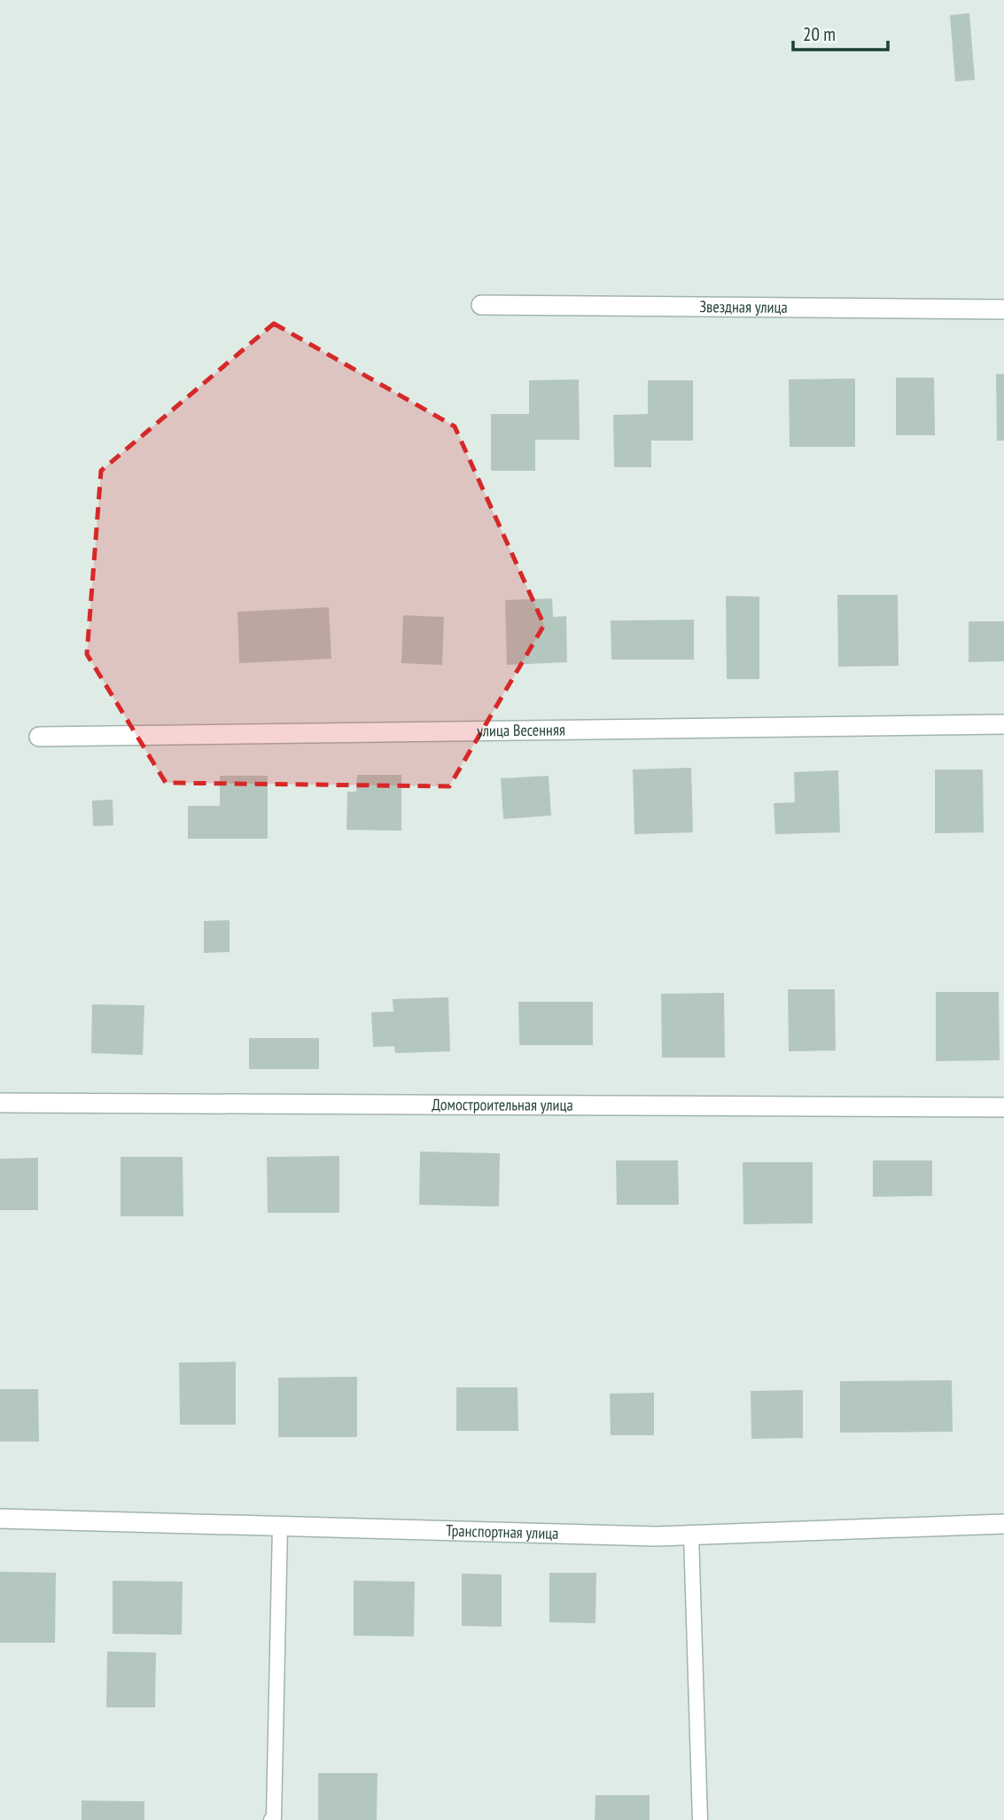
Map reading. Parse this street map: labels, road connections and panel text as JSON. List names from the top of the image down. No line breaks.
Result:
{"streets":{"street":["Звездная улица","улица Весенняя","Домостроительная улица","Транспортная улица"]},"scale_bar":"20 m"}
